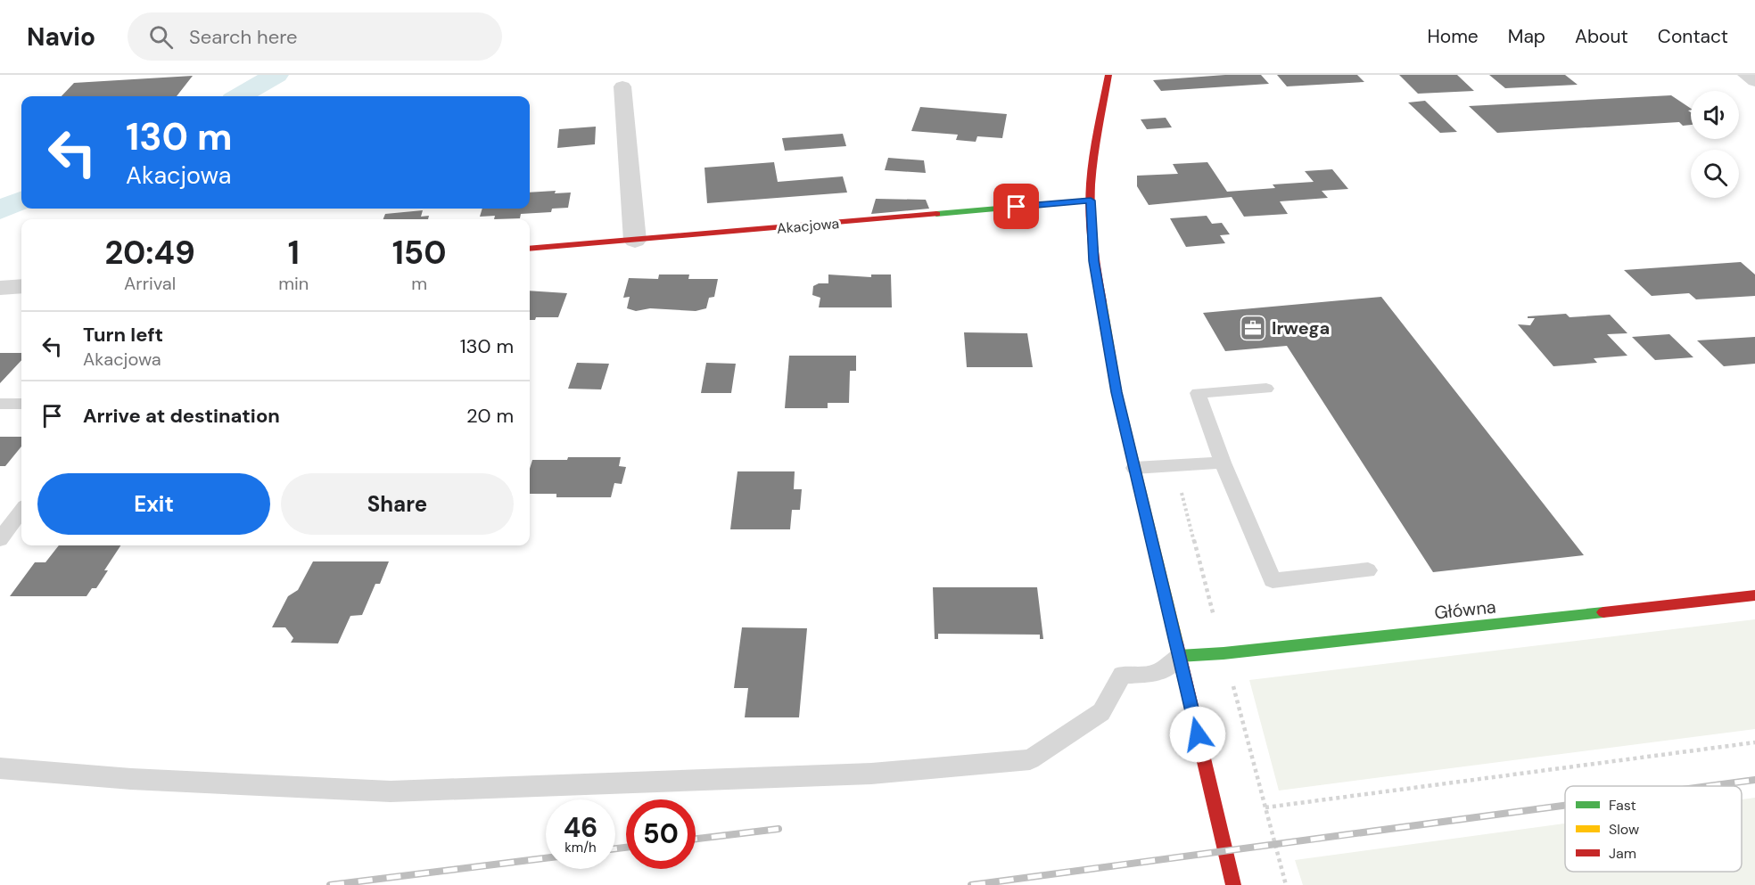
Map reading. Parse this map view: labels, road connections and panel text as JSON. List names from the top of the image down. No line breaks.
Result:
{"streets":{"street":["Akacjowa","Główna"]},"places":{"office":["Irwega"]},"legend":["Fast","Slow","Jam"],"page":{"header":"Navio","search":"Search here","nav":["Home","Map","About","Contact"],"turn":["130 m","Akacjowa"],"eta":["20:49","Arrival","1","min","150","m"],"list":[{"name":"Turn left","note":"Akacjowa","value":"130 m"},{"name":"Arrive at destination","value":"20 m"}],"buttons":["Exit","Share"],"speed":"46 km/h","limit":"50"}}
